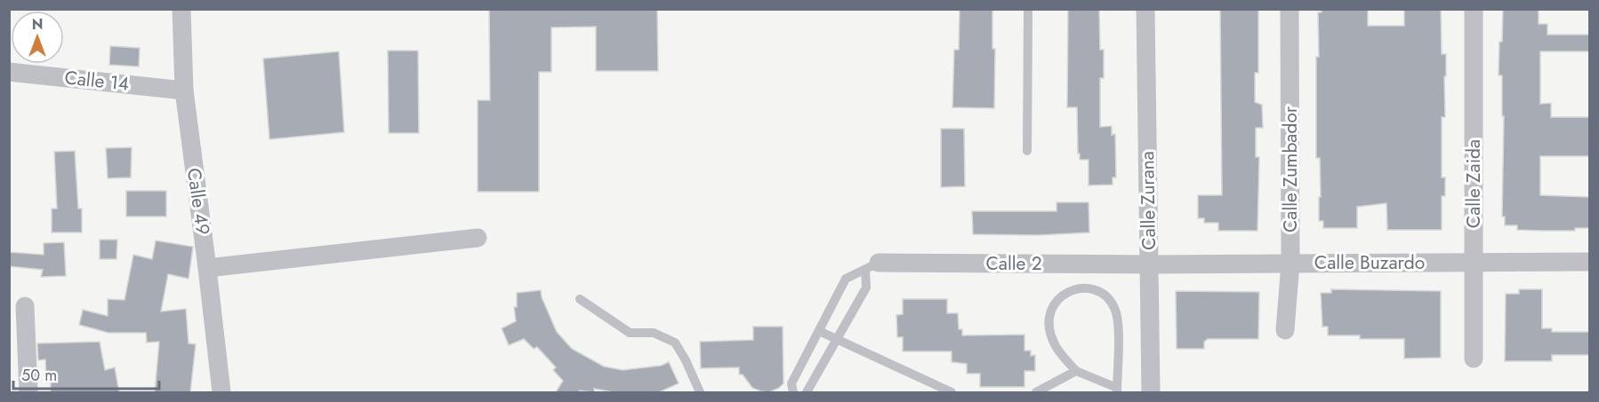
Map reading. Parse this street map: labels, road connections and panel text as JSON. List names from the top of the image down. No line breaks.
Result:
{"streets":{"street":["Calle 14","Calle Zumbador","Calle Zaida","Calle Zurana","Calle 49","Calle Buzardo","Calle 2"]},"crossings":[["Calle 14","Calle 49"],["Calle Zumbador","Calle Buzardo"],["Calle Zaida","Calle Buzardo"],["Calle Zurana","Calle Buzardo"],["Calle Zurana","Calle 2"],["Calle Buzardo","Calle 2"]],"scale_bar":"50 m","north":"top"}
